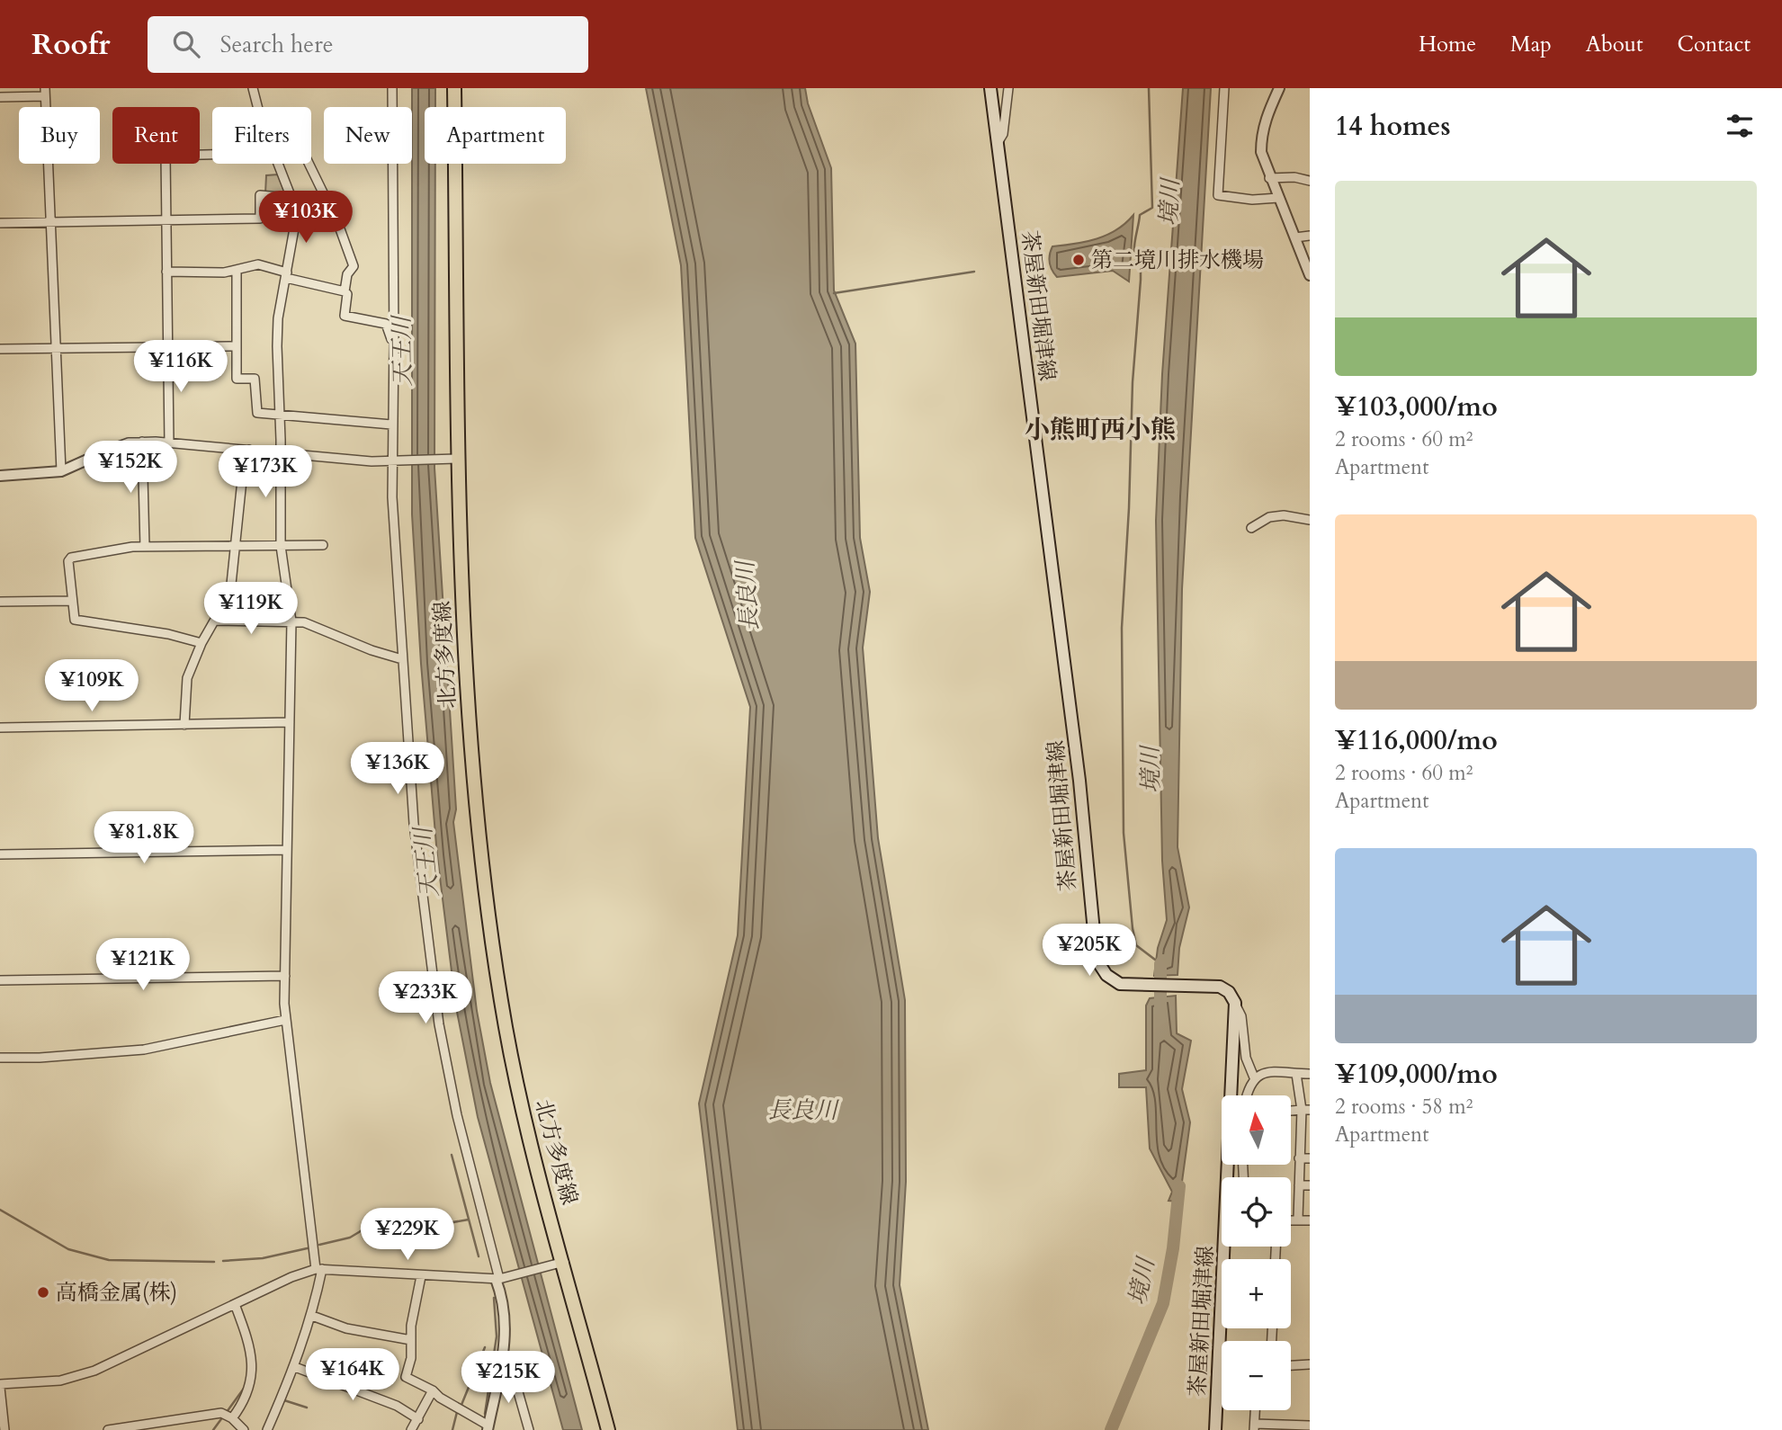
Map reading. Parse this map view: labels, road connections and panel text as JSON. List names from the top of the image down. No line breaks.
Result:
{"streets":{"main road":["茶屋新田堀津線","北方多度線"]},"districts":["小熊町西小熊"],"water":["境川","天王川","長良川"],"places":["第二境川排水機場","高橋金属(株)"],"north":"top","page":{"header":"Roofr","search":"Search here","nav":["Home","Map","About","Contact"],"heading":"14 homes","chip":["Buy","Rent","Filters","New","Apartment"],"list":[{"name":"¥103,000/mo","note":"2 rooms · 60 m² · Apartment"},{"name":"¥116,000/mo","note":"2 rooms · 60 m² · Apartment"},{"name":"¥109,000/mo","note":"2 rooms · 58 m² · Apartment"}],"price":["¥103K","¥116K","¥152K","¥173K","¥119K","¥109K","¥136K","¥81.8K","¥205K","¥121K","¥233K","¥229K","¥164K","¥215K"],"map_buttons":["+","−"]}}
